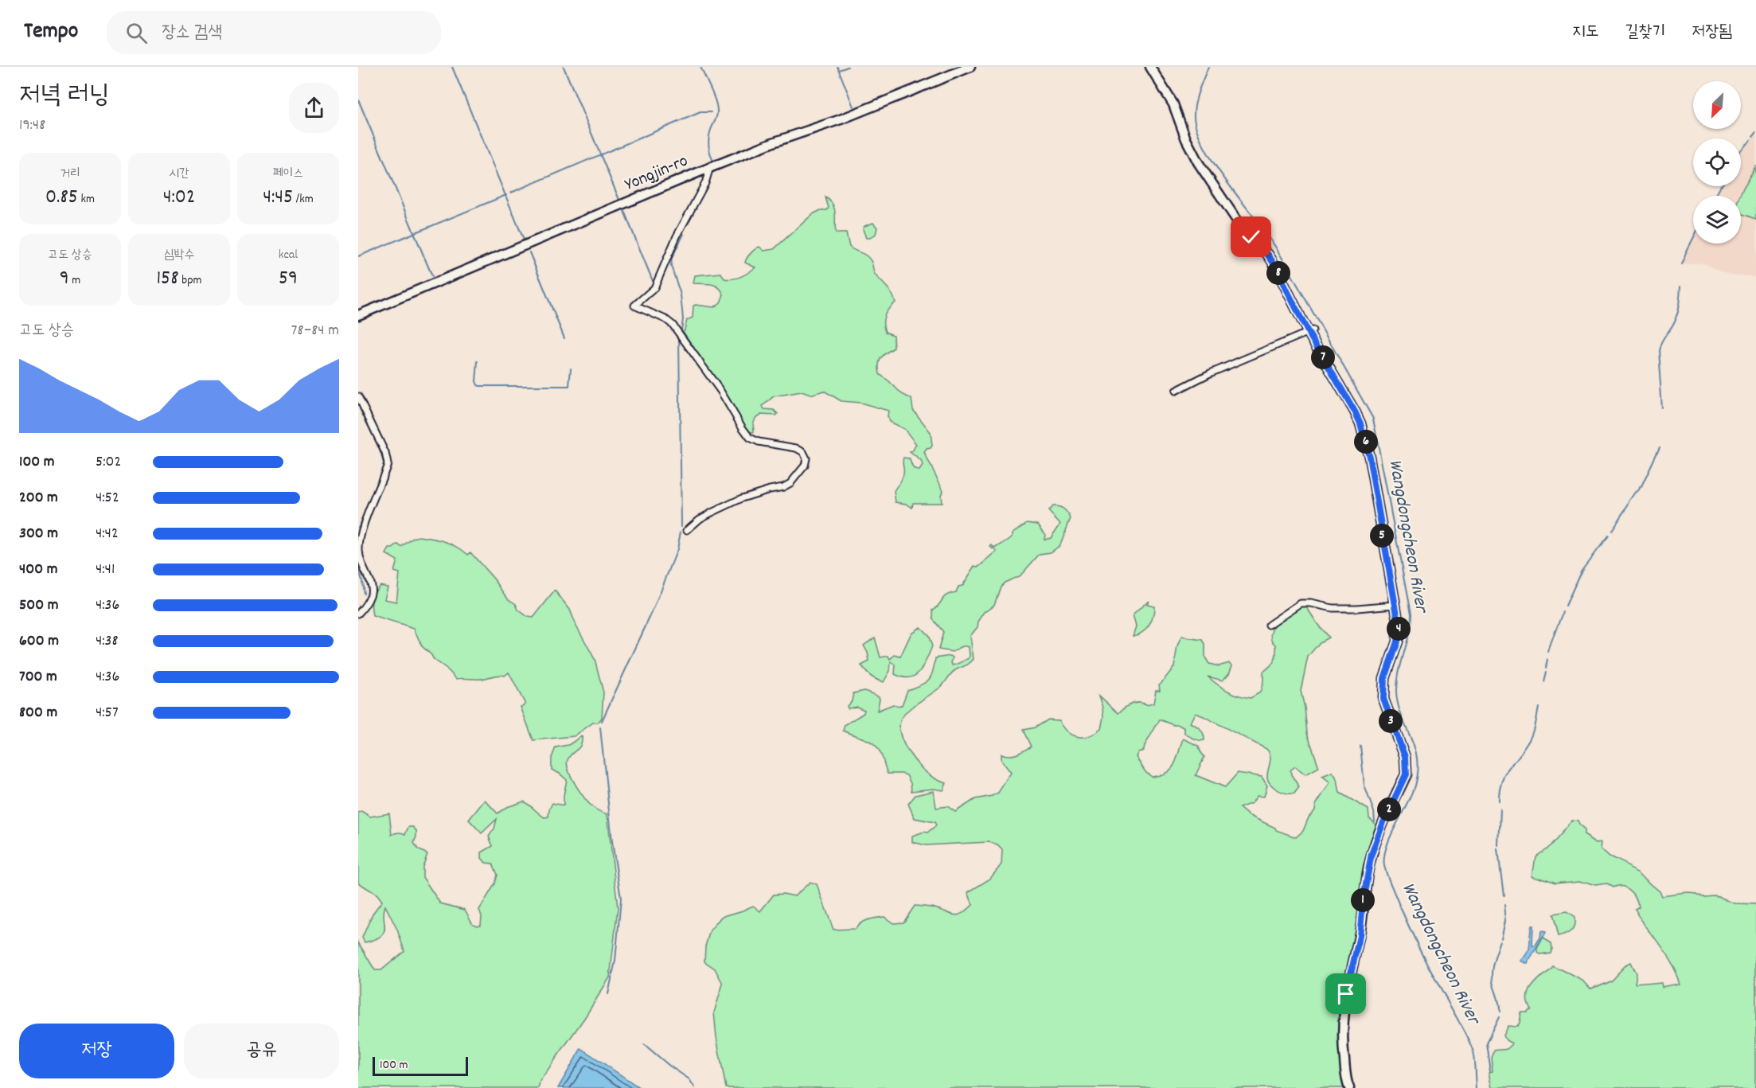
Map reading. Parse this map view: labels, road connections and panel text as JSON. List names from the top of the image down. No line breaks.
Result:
{"streets":{"street":["Yongjin-ro"]},"water":["Wangdongcheon River"],"scale_bar":"100 m","north":"bottom left","page":{"header":"Tempo","search":"장소 검색","nav":["지도","길찾기","저장됨"],"heading":["저녁 러닝","19:48"],"stats":[["거리","0.85 km"],["시간","4:02"],["페이스","4:45 /km"],["고도 상승","9 m"],["심박수","158 bpm"],["kcal","59"]],"pins":["8","7","6","5","4","3","2","1"],"chart":["고도 상승","78–84 m"],"list":[{"name":"100 m","note":"5:02"},{"name":"200 m","note":"4:52"},{"name":"300 m","note":"4:42"},{"name":"400 m","note":"4:41"},{"name":"500 m","note":"4:36"},{"name":"600 m","note":"4:38"},{"name":"700 m","note":"4:36"},{"name":"800 m","note":"4:57"}],"buttons":["저장","공유"],"scale":"100 m"}}
